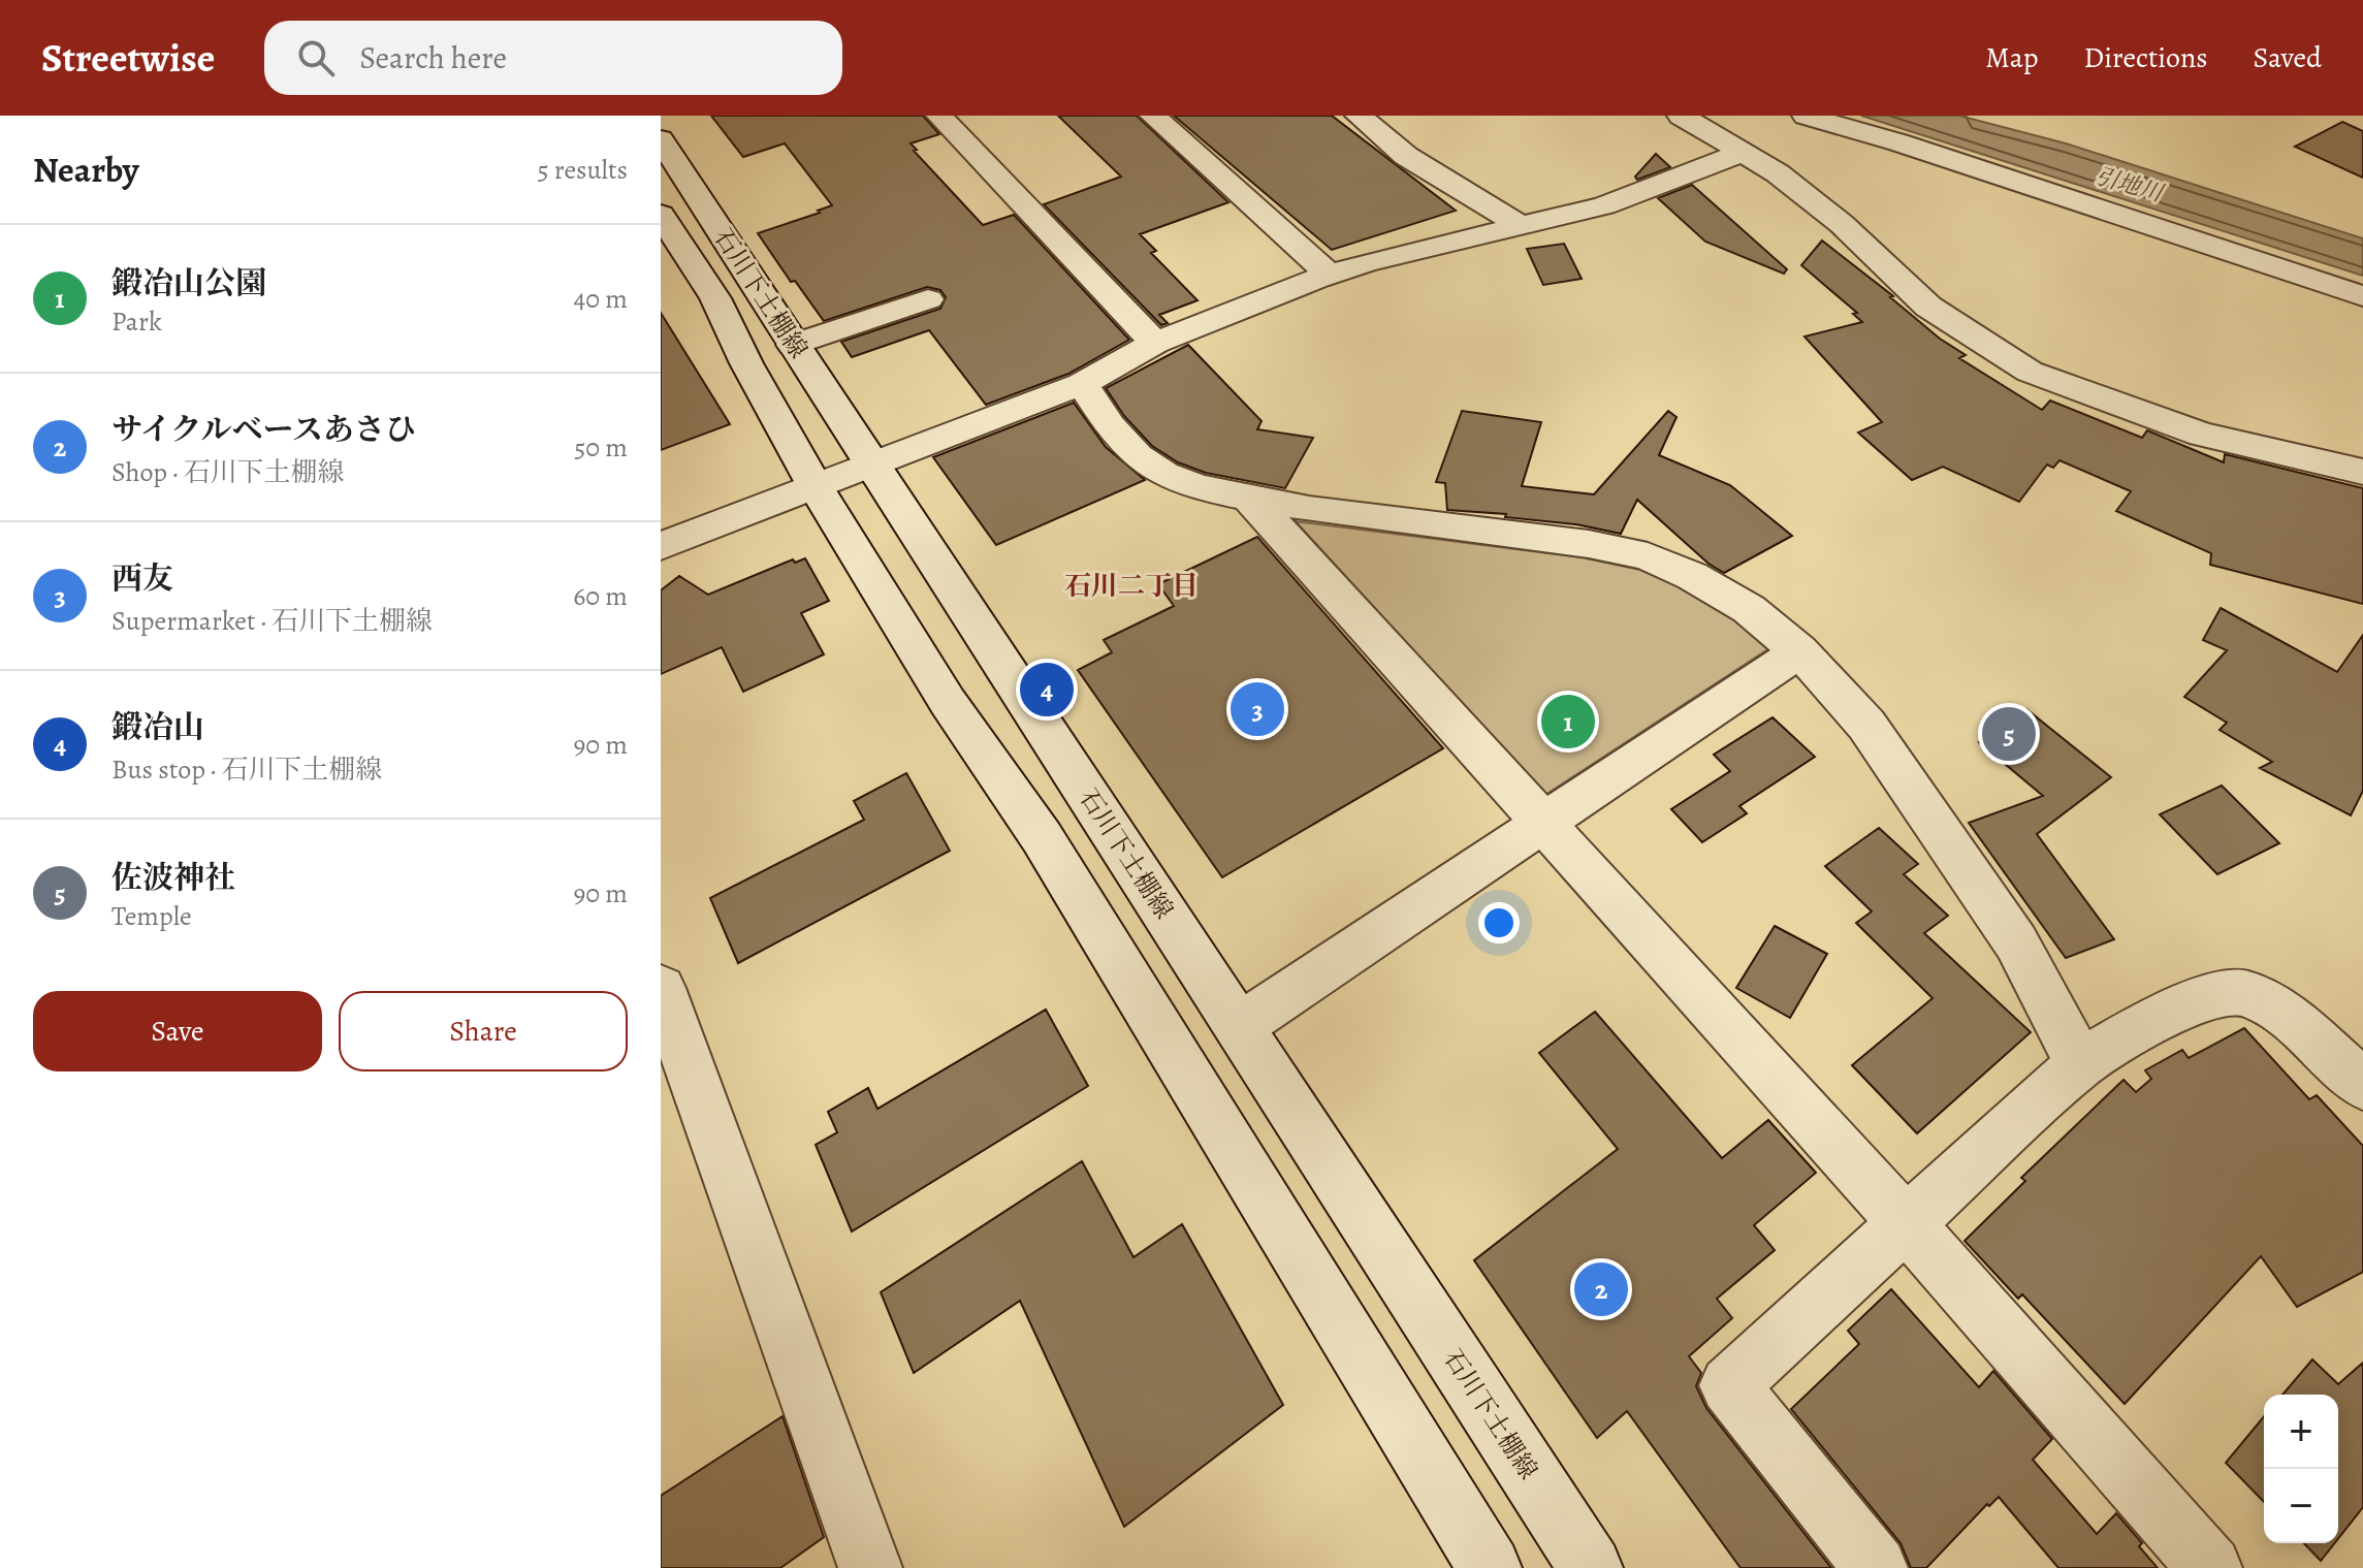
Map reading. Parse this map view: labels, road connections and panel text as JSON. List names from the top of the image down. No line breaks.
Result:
{"streets":{"street":["石川下土棚線"]},"districts":["石川二丁目"],"water":["引地川"],"page":{"header":"Streetwise","search":"Search here","nav":["Map","Directions","Saved"],"heading":["Nearby","5 results"],"list":[{"mark":"1","name":"鍛冶山公園","note":"Park","value":"40 m"},{"mark":"2","name":"サイクルベースあさひ","note":"Shop · 石川下土棚線","value":"50 m"},{"mark":"3","name":"西友","note":"Supermarket · 石川下土棚線","value":"60 m"},{"mark":"4","name":"鍛冶山","note":"Bus stop · 石川下土棚線","value":"90 m"},{"mark":"5","name":"佐波神社","note":"Temple","value":"90 m"}],"pins":["4","3","1","5","2"],"buttons":["Save","Share"],"map_buttons":["+","−"]}}
